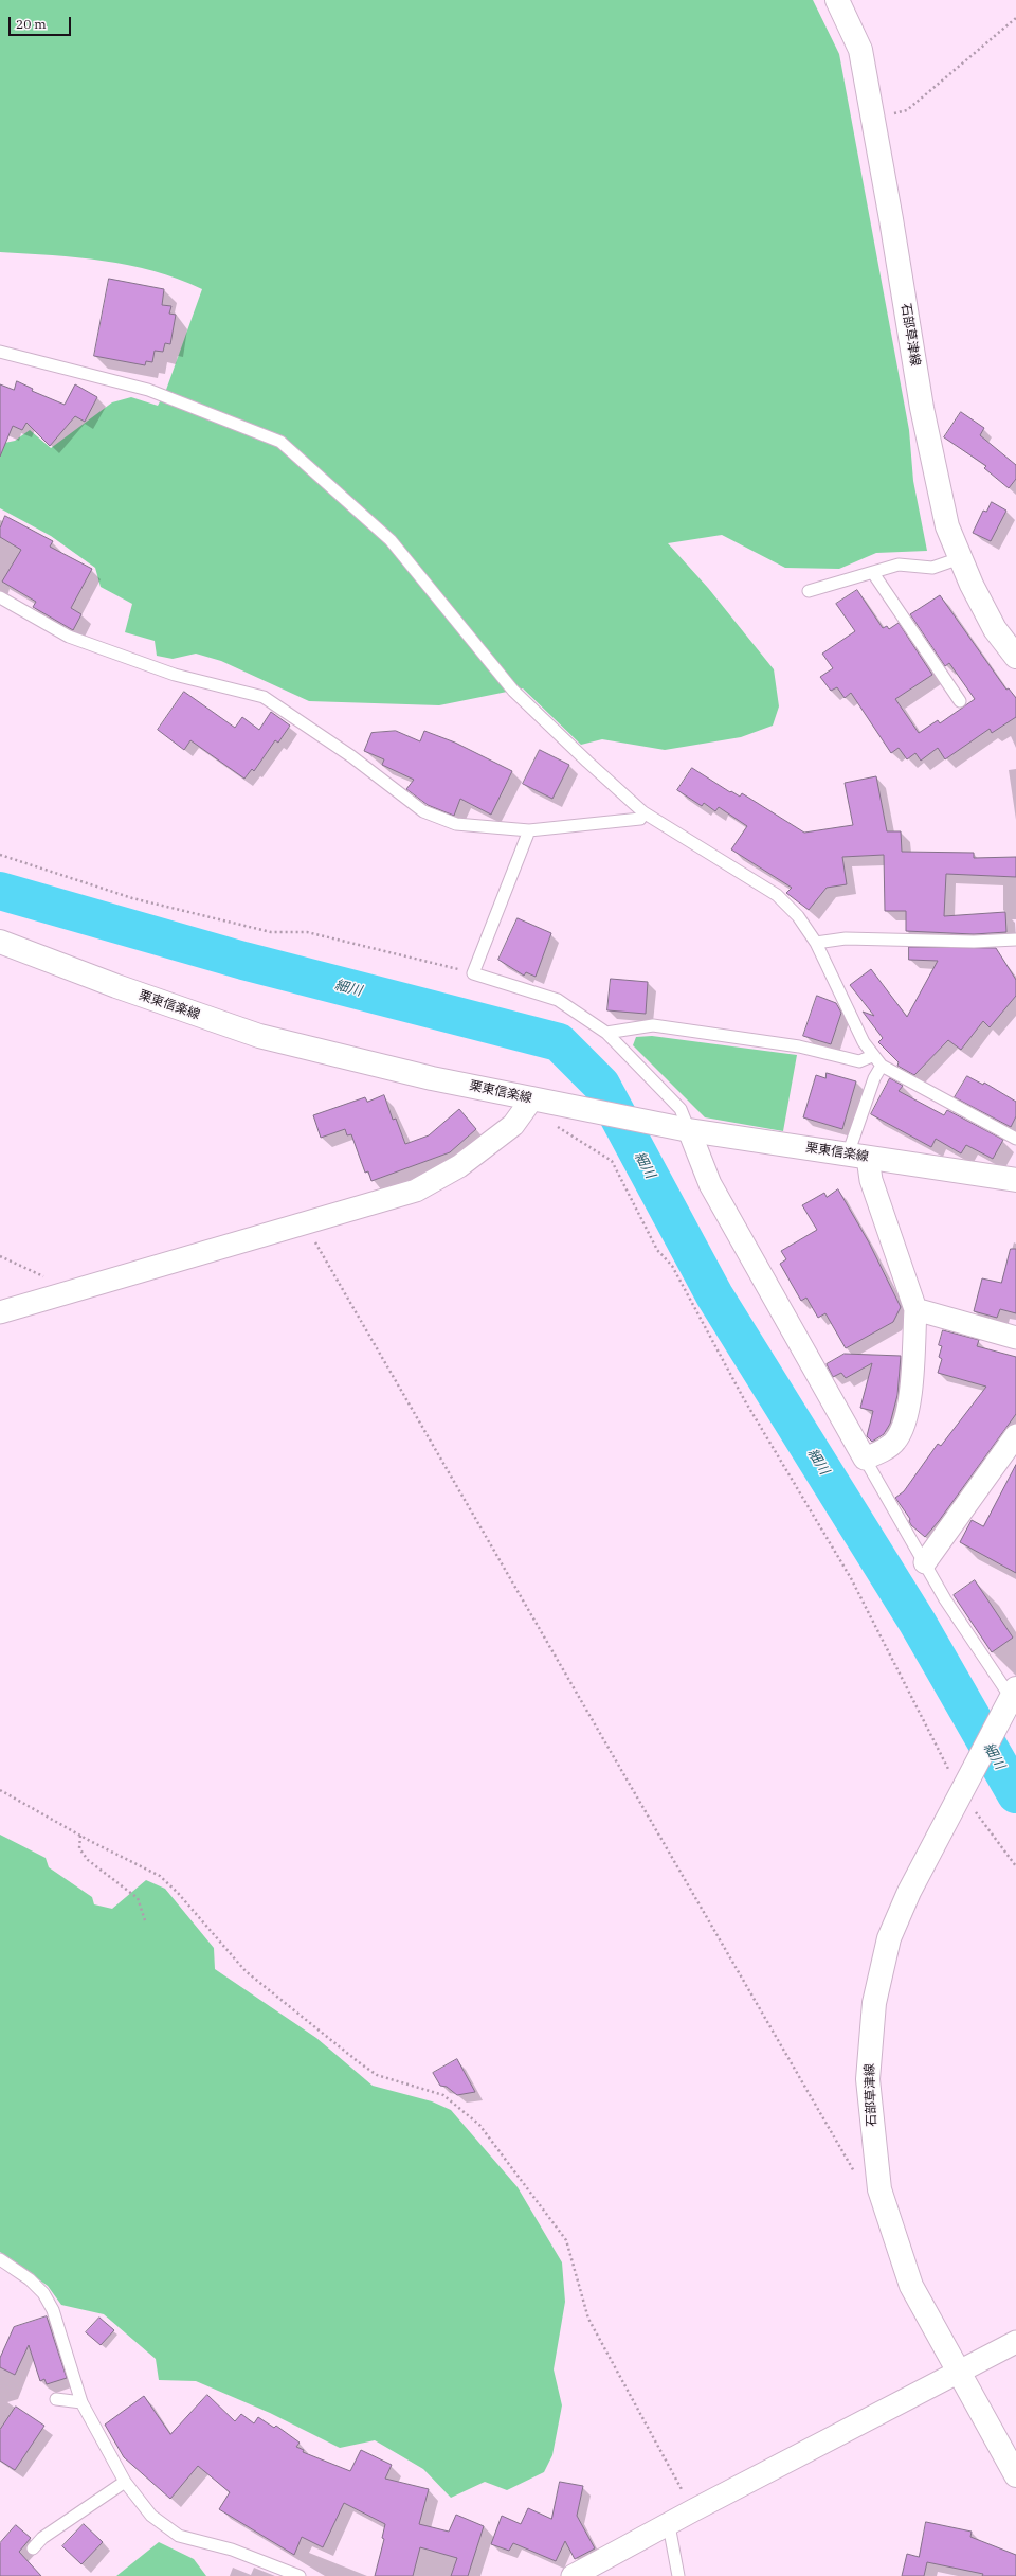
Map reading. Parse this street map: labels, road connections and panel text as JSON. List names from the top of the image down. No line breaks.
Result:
{"streets":{"main road":["石部草津線","栗東信楽線"]},"water":["細川"],"scale_bar":"20 m"}
